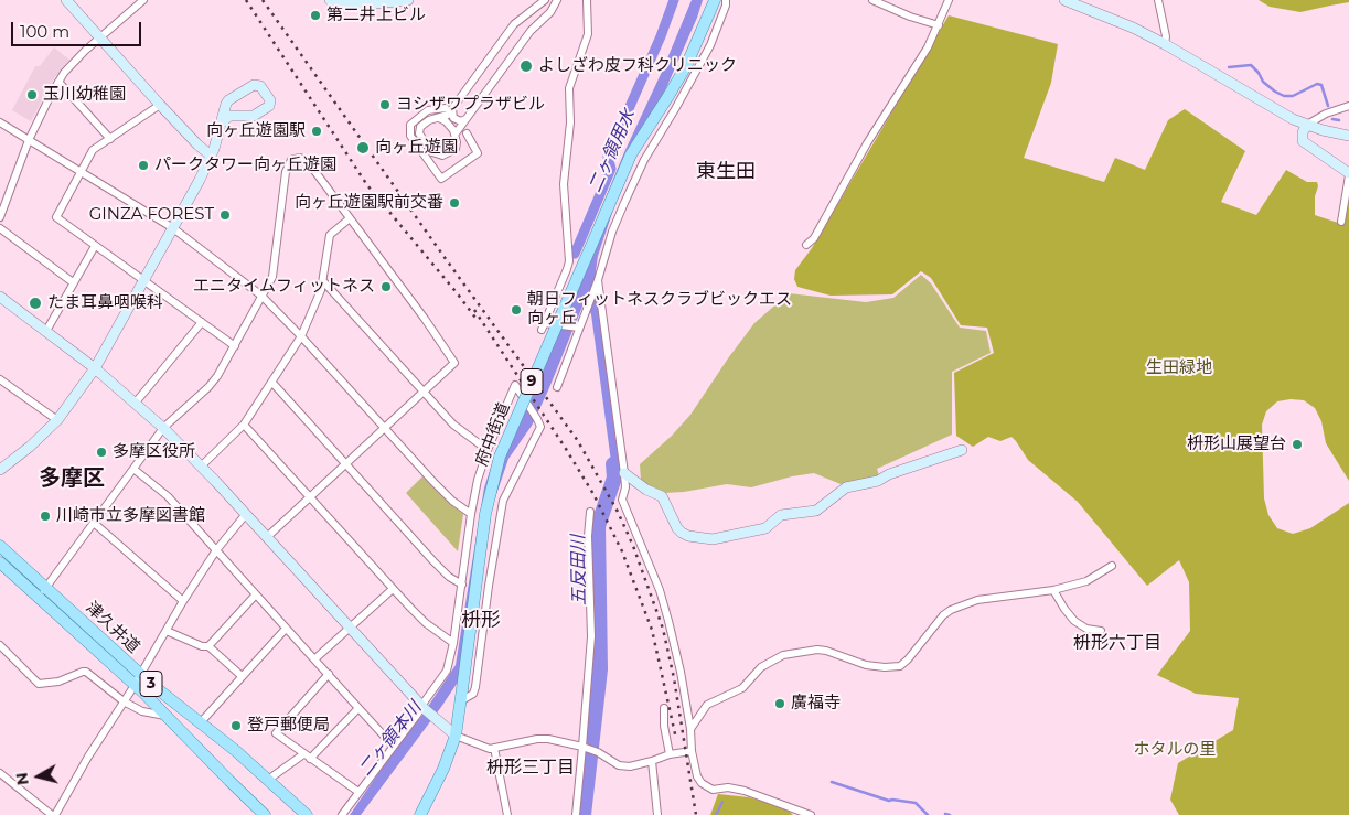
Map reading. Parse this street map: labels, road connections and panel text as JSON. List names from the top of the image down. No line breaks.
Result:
{"streets":{"main road":["9","府中街道","津久井道","3"]},"districts":["東生田","多摩区","枡形","枡形六丁目","枡形三丁目"],"water":["二ヶ領用水","五反田川","二ヶ領本川"],"parks":["生田緑地","ホタルの里"],"places":["第二井上ビル","よしざわ皮フ科クリニック","玉川幼稚園","ヨシザワプラザビル","向ヶ丘遊園駅","向ヶ丘遊園","パークタワー向ヶ丘遊園","向ヶ丘遊園駅前交番","GINZA FOREST","エニタイムフィットネス","たま耳鼻咽喉科","朝日フィットネスクラブビックエス 向ヶ丘","枡形山展望台","多摩区役所","川崎市立多摩図書館","廣福寺","登戸郵便局"],"scale_bar":"100 m","north":"left"}
